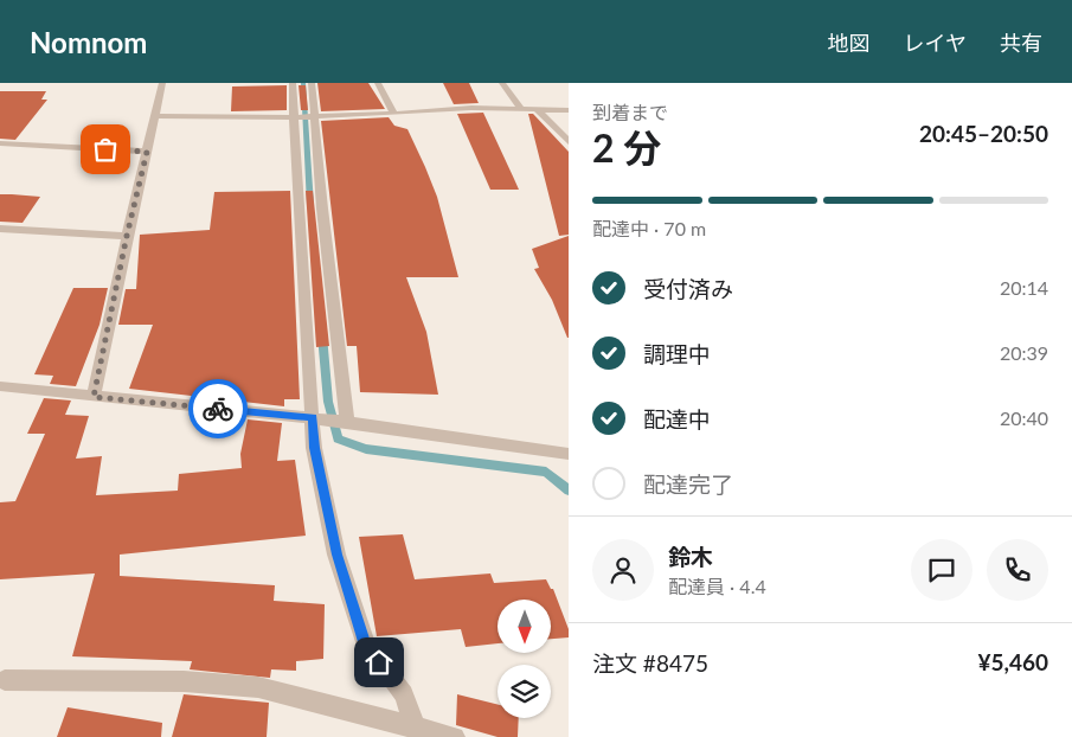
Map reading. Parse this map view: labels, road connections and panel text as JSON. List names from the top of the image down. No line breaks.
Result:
{"north":"bottom","page":{"header":"Nomnom","nav":["地図","レイヤ","共有"],"heading":["2 分","到着まで","20:45–20:50"],"panel":["鈴木","配達員 · 4.4","注文 #8475","¥5,460"],"bar":"配達中 · 70 m","list":[["受付済み","20:14"],["調理中","20:39"],["配達中","20:40"],"配達完了"]}}
